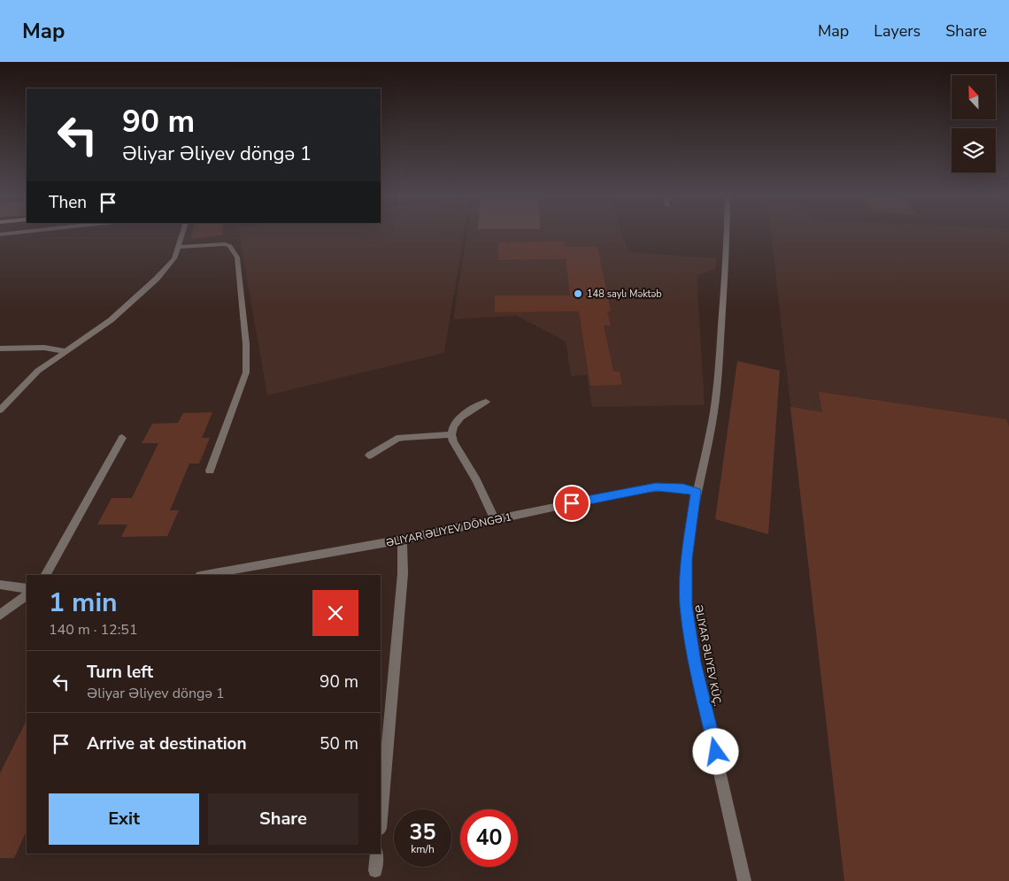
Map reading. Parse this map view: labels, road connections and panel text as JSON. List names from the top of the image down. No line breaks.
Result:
{"streets":{"street":["ƏLIYAR ƏLIYEV DÖNGƏ 1","ƏLIYAR ƏLIYEV KÜÇ."]},"crossings":[["ƏLIYAR ƏLIYEV DÖNGƏ 1","ƏLIYAR ƏLIYEV KÜÇ."]],"places":["148 saylı Məktəb"],"north":"top","page":{"header":"Map","nav":["Map","Layers","Share"],"turn":["90 m","Əliyar Əliyev döngə 1"],"then":"Then","heading":["1 min","140 m · 12:51"],"list":[{"name":"Turn left","note":"Əliyar Əliyev döngə 1","value":"90 m"},{"name":"Arrive at destination","value":"50 m"}],"buttons":["Exit","Share"],"speed":"35 km/h","limit":"40"}}
